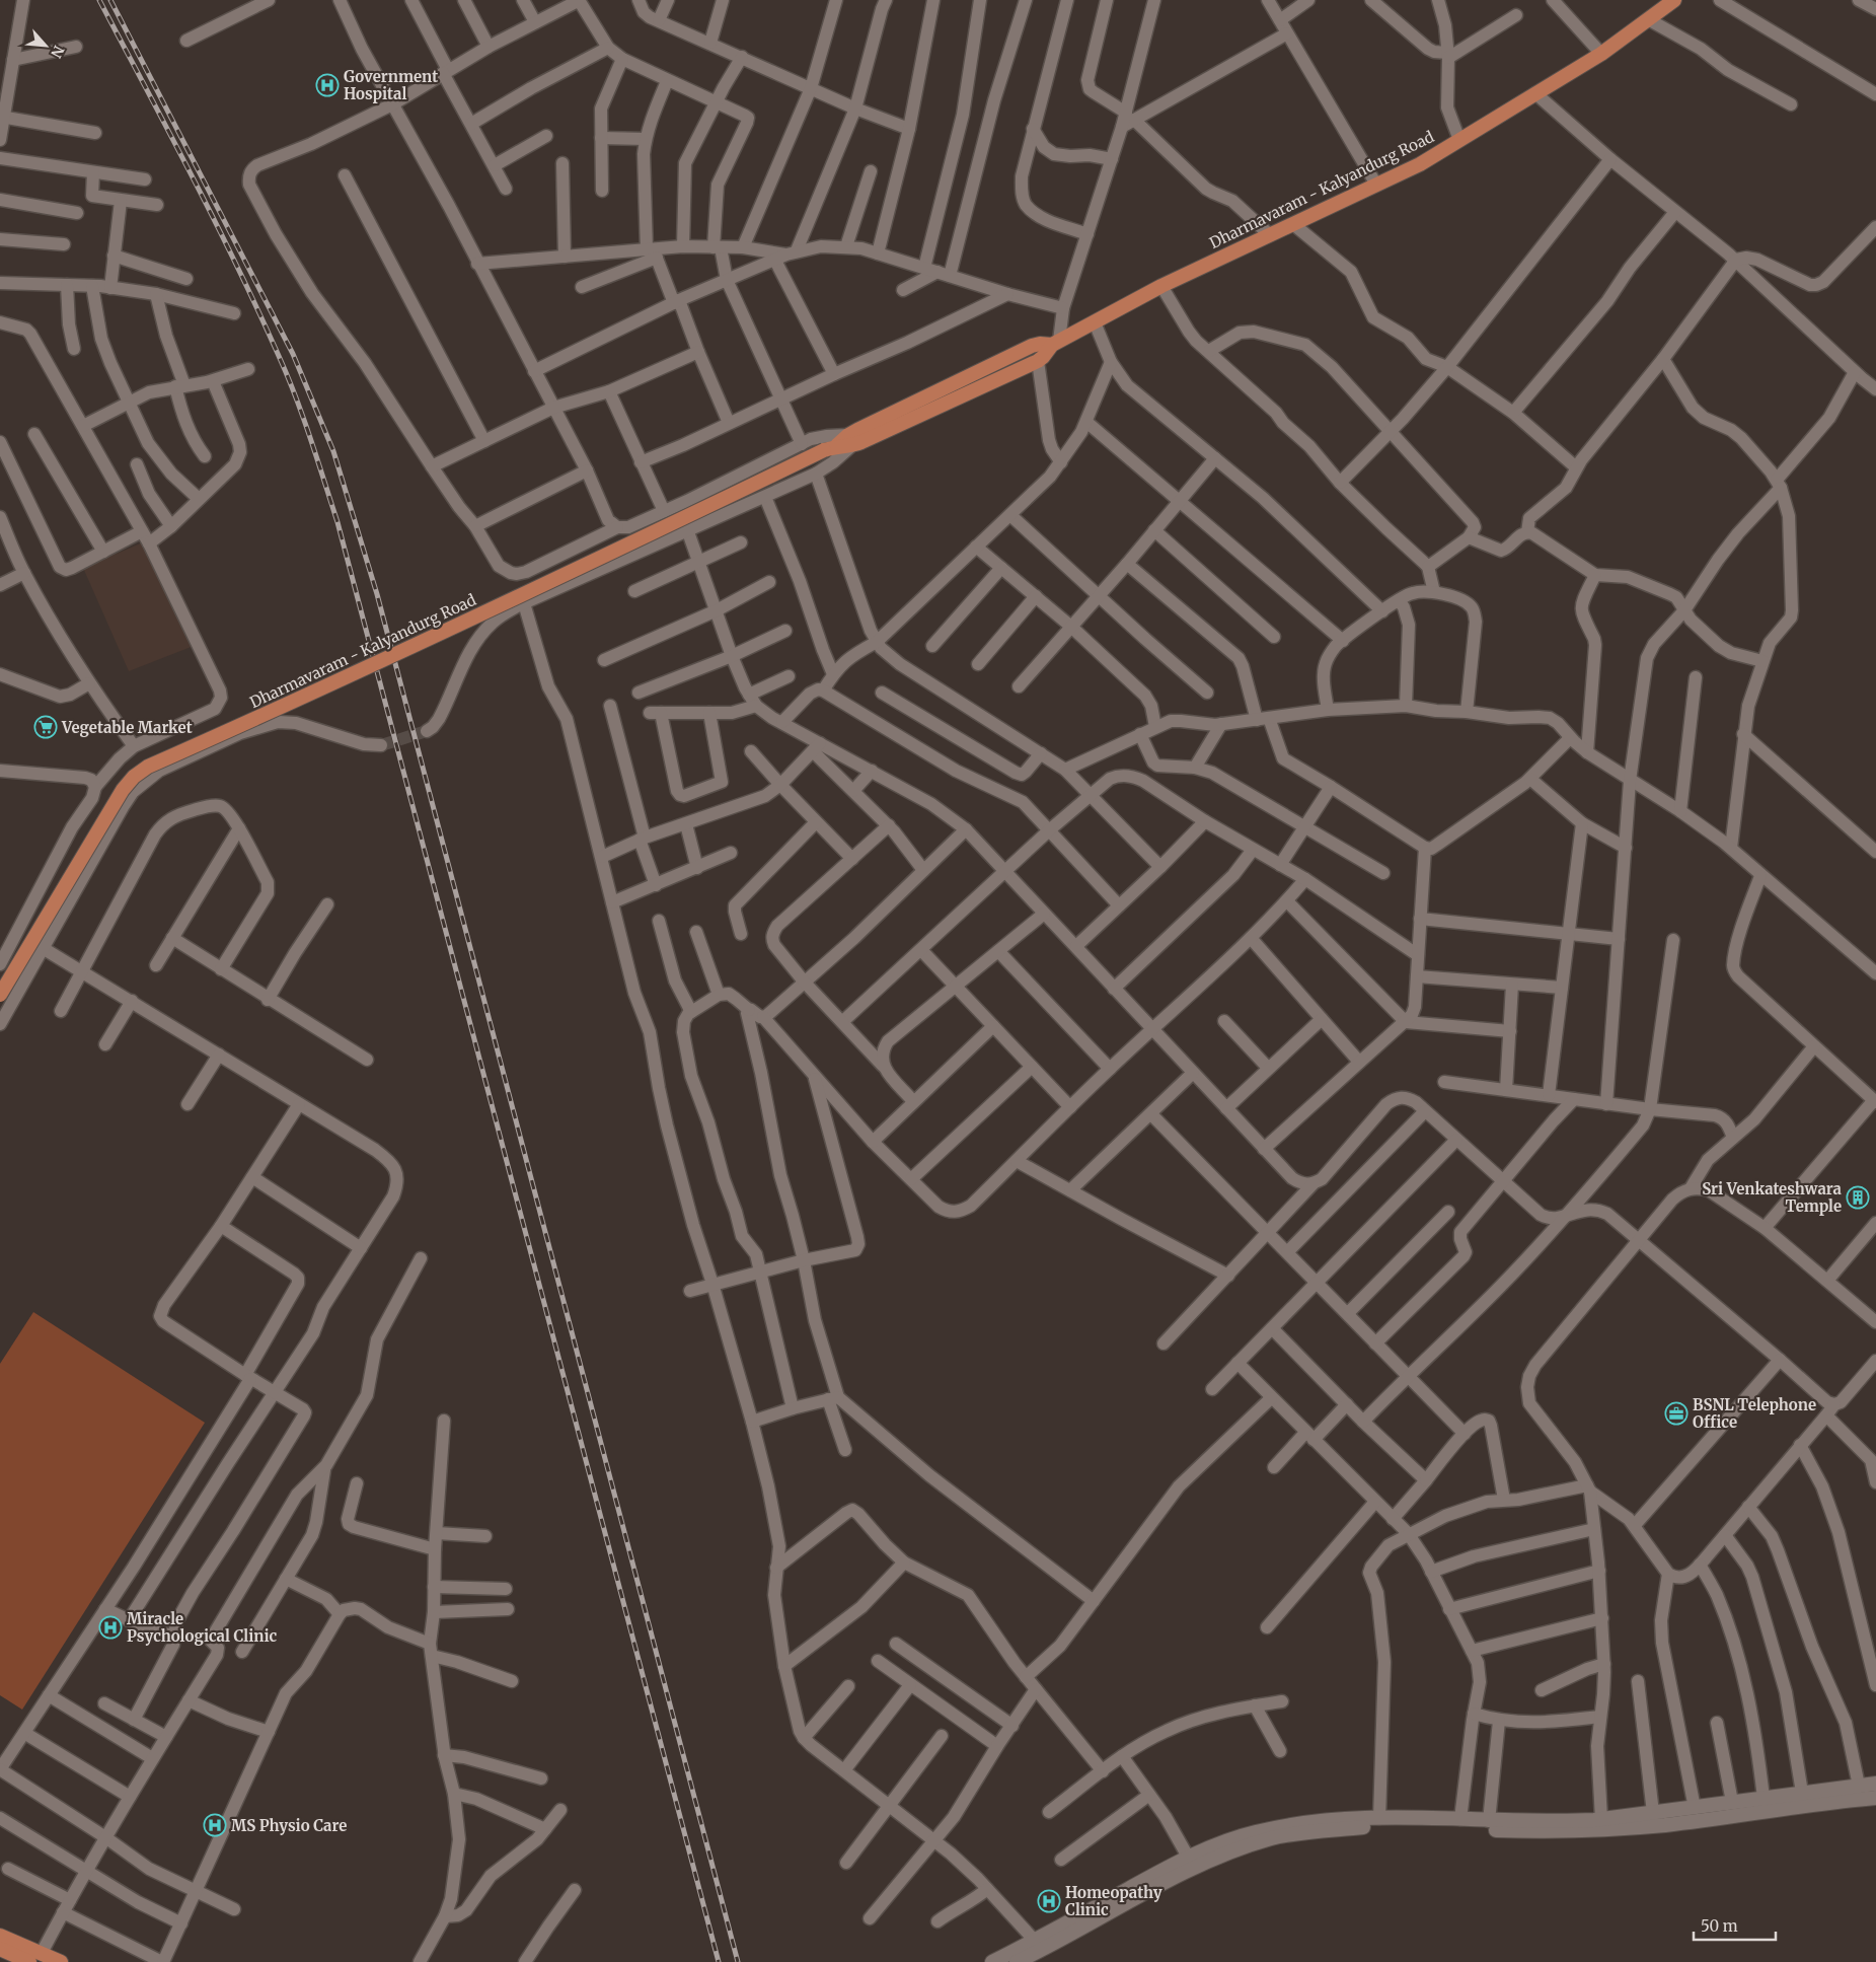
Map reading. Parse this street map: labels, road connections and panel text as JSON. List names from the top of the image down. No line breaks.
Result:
{"streets":{"main road":["Dharmavaram - Kalyandurg Road"]},"places":{"hospital":["Government Hospital","Miracle Psychological Clinic","MS Physio Care","Homeopathy Clinic"],"supermarket":["Vegetable Market"],"building":["Sri Venkateshwara Temple"],"office":["BSNL Telephone Office"]},"scale_bar":"50 m","north":"bottom right"}
